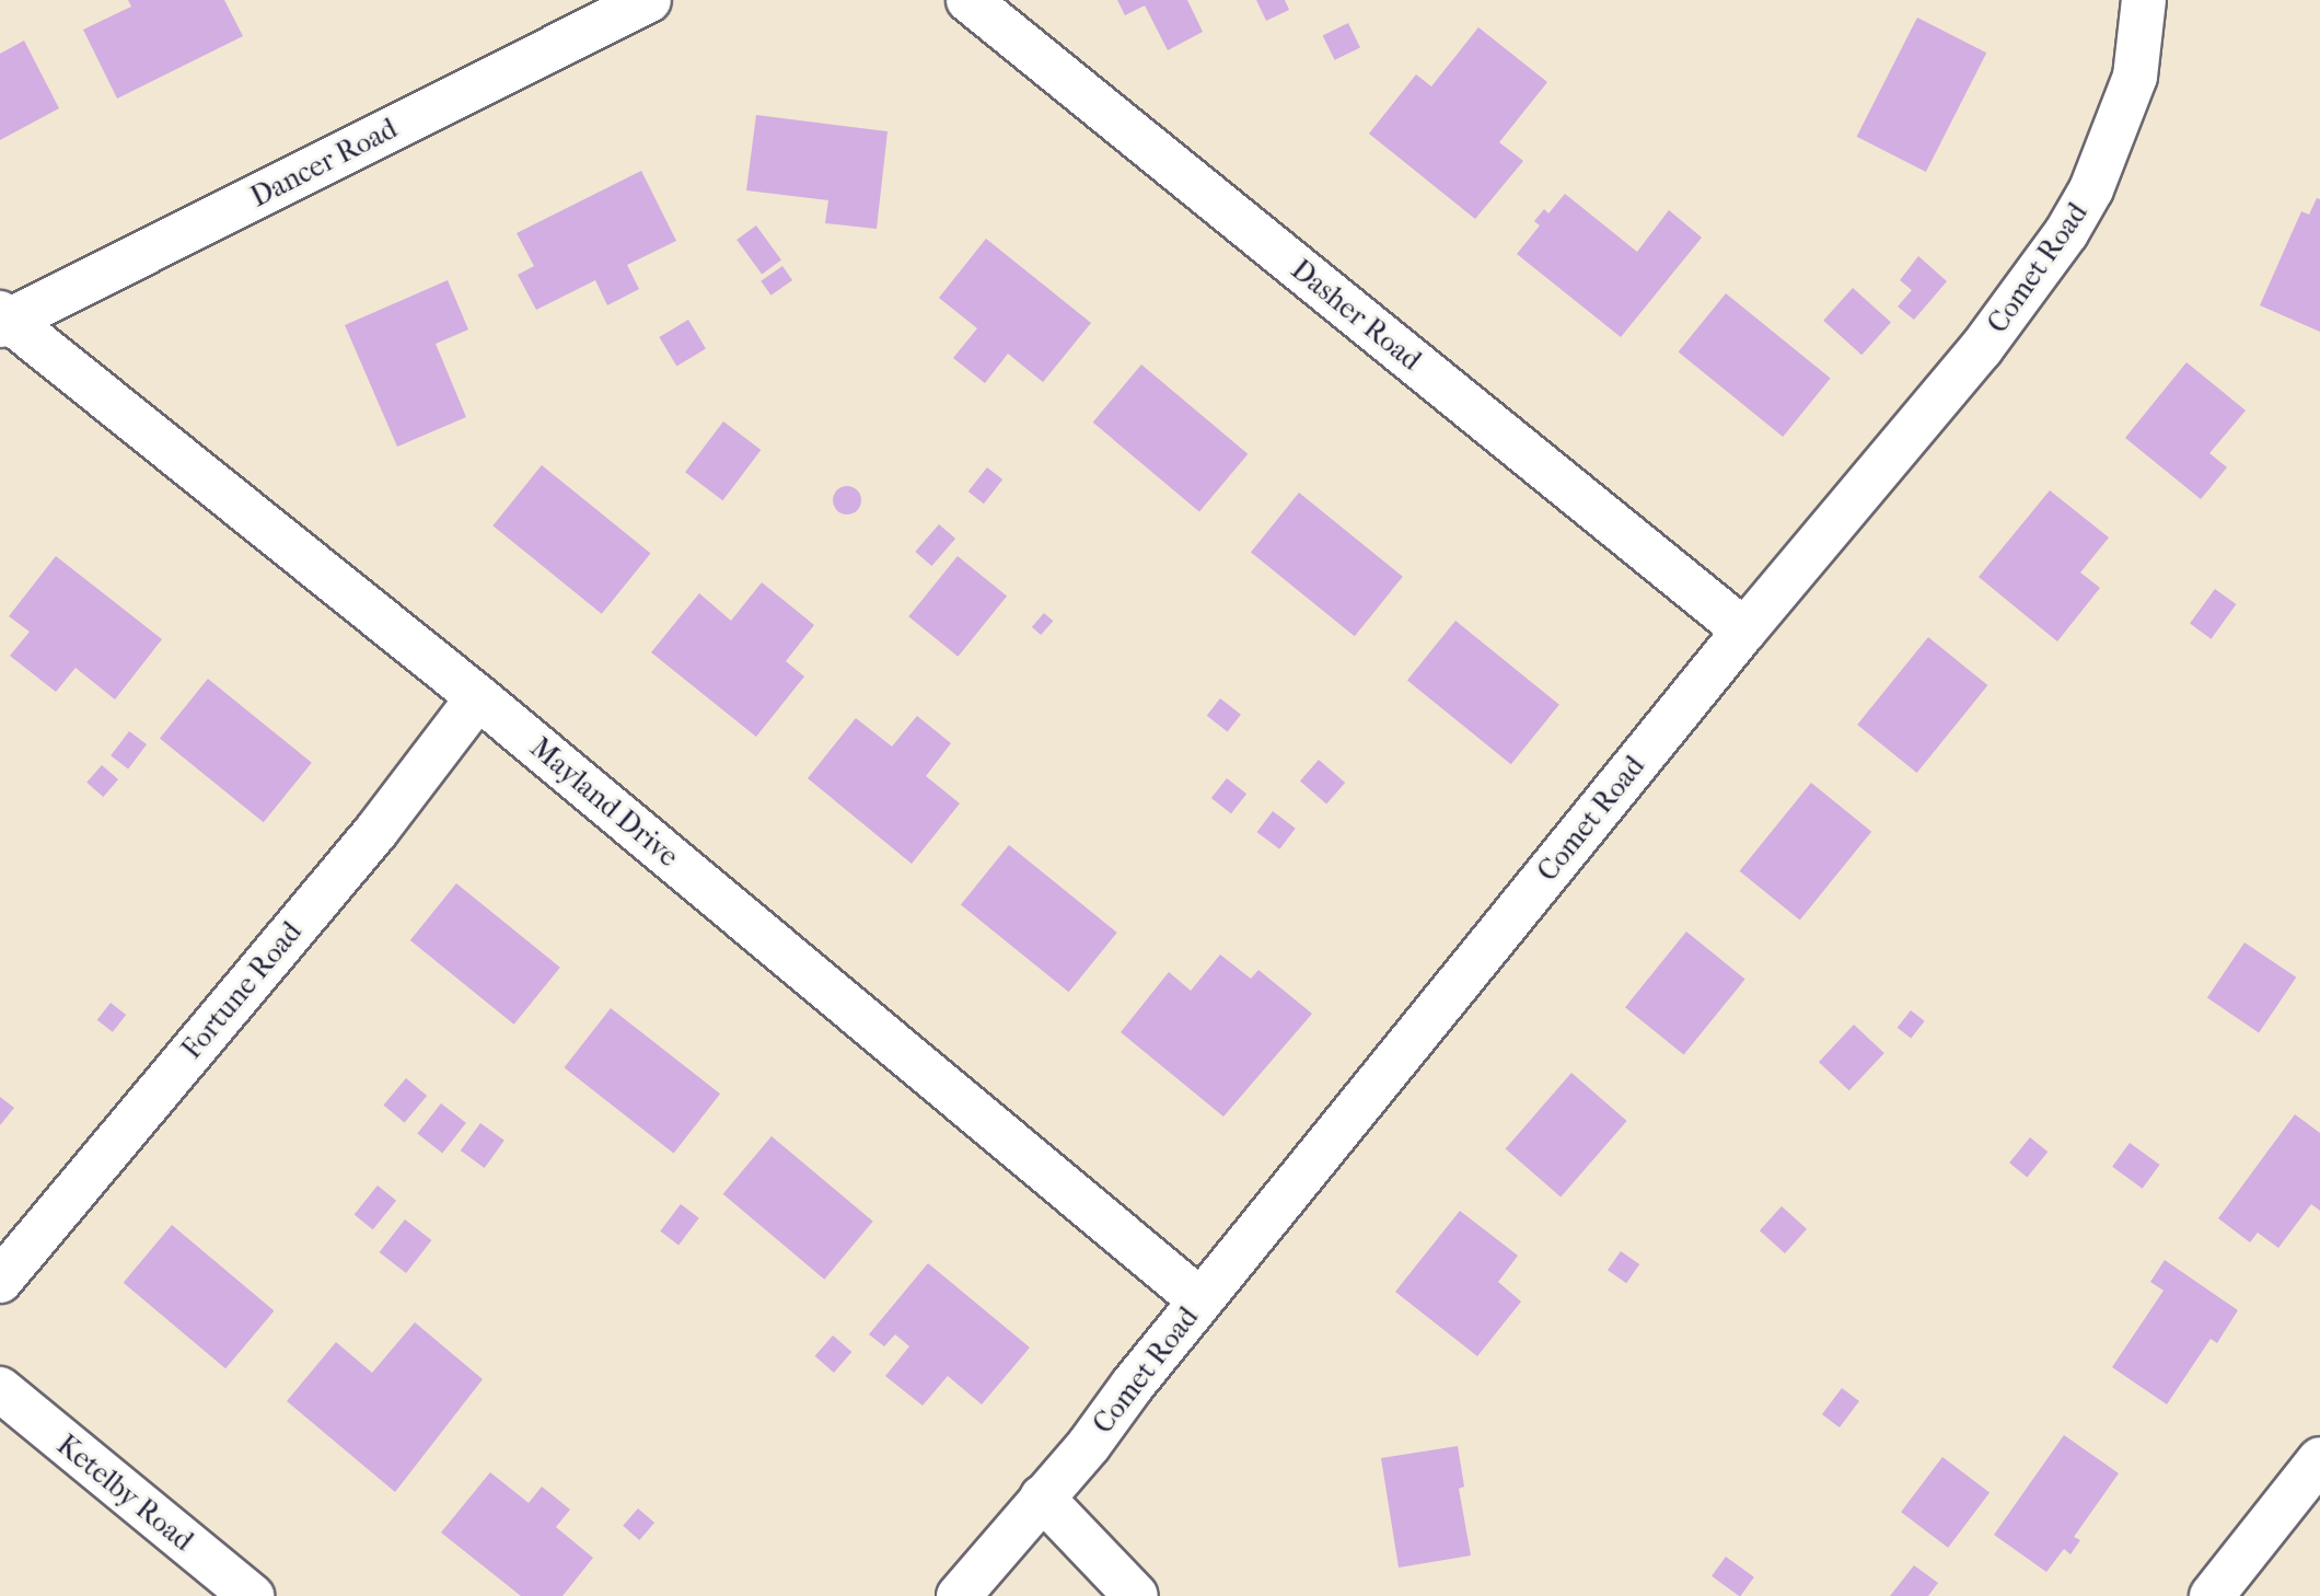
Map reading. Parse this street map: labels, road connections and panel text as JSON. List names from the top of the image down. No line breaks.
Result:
{"streets":{"street":["Dancer Road","Comet Road","Dasher Road","Mayland Drive","Fortune Road","Ketelby Road"]},"crossings":[["Dancer Road","Mayland Drive"],["Comet Road","Dasher Road"],["Comet Road","Mayland Drive"],["Mayland Drive","Fortune Road"]]}
